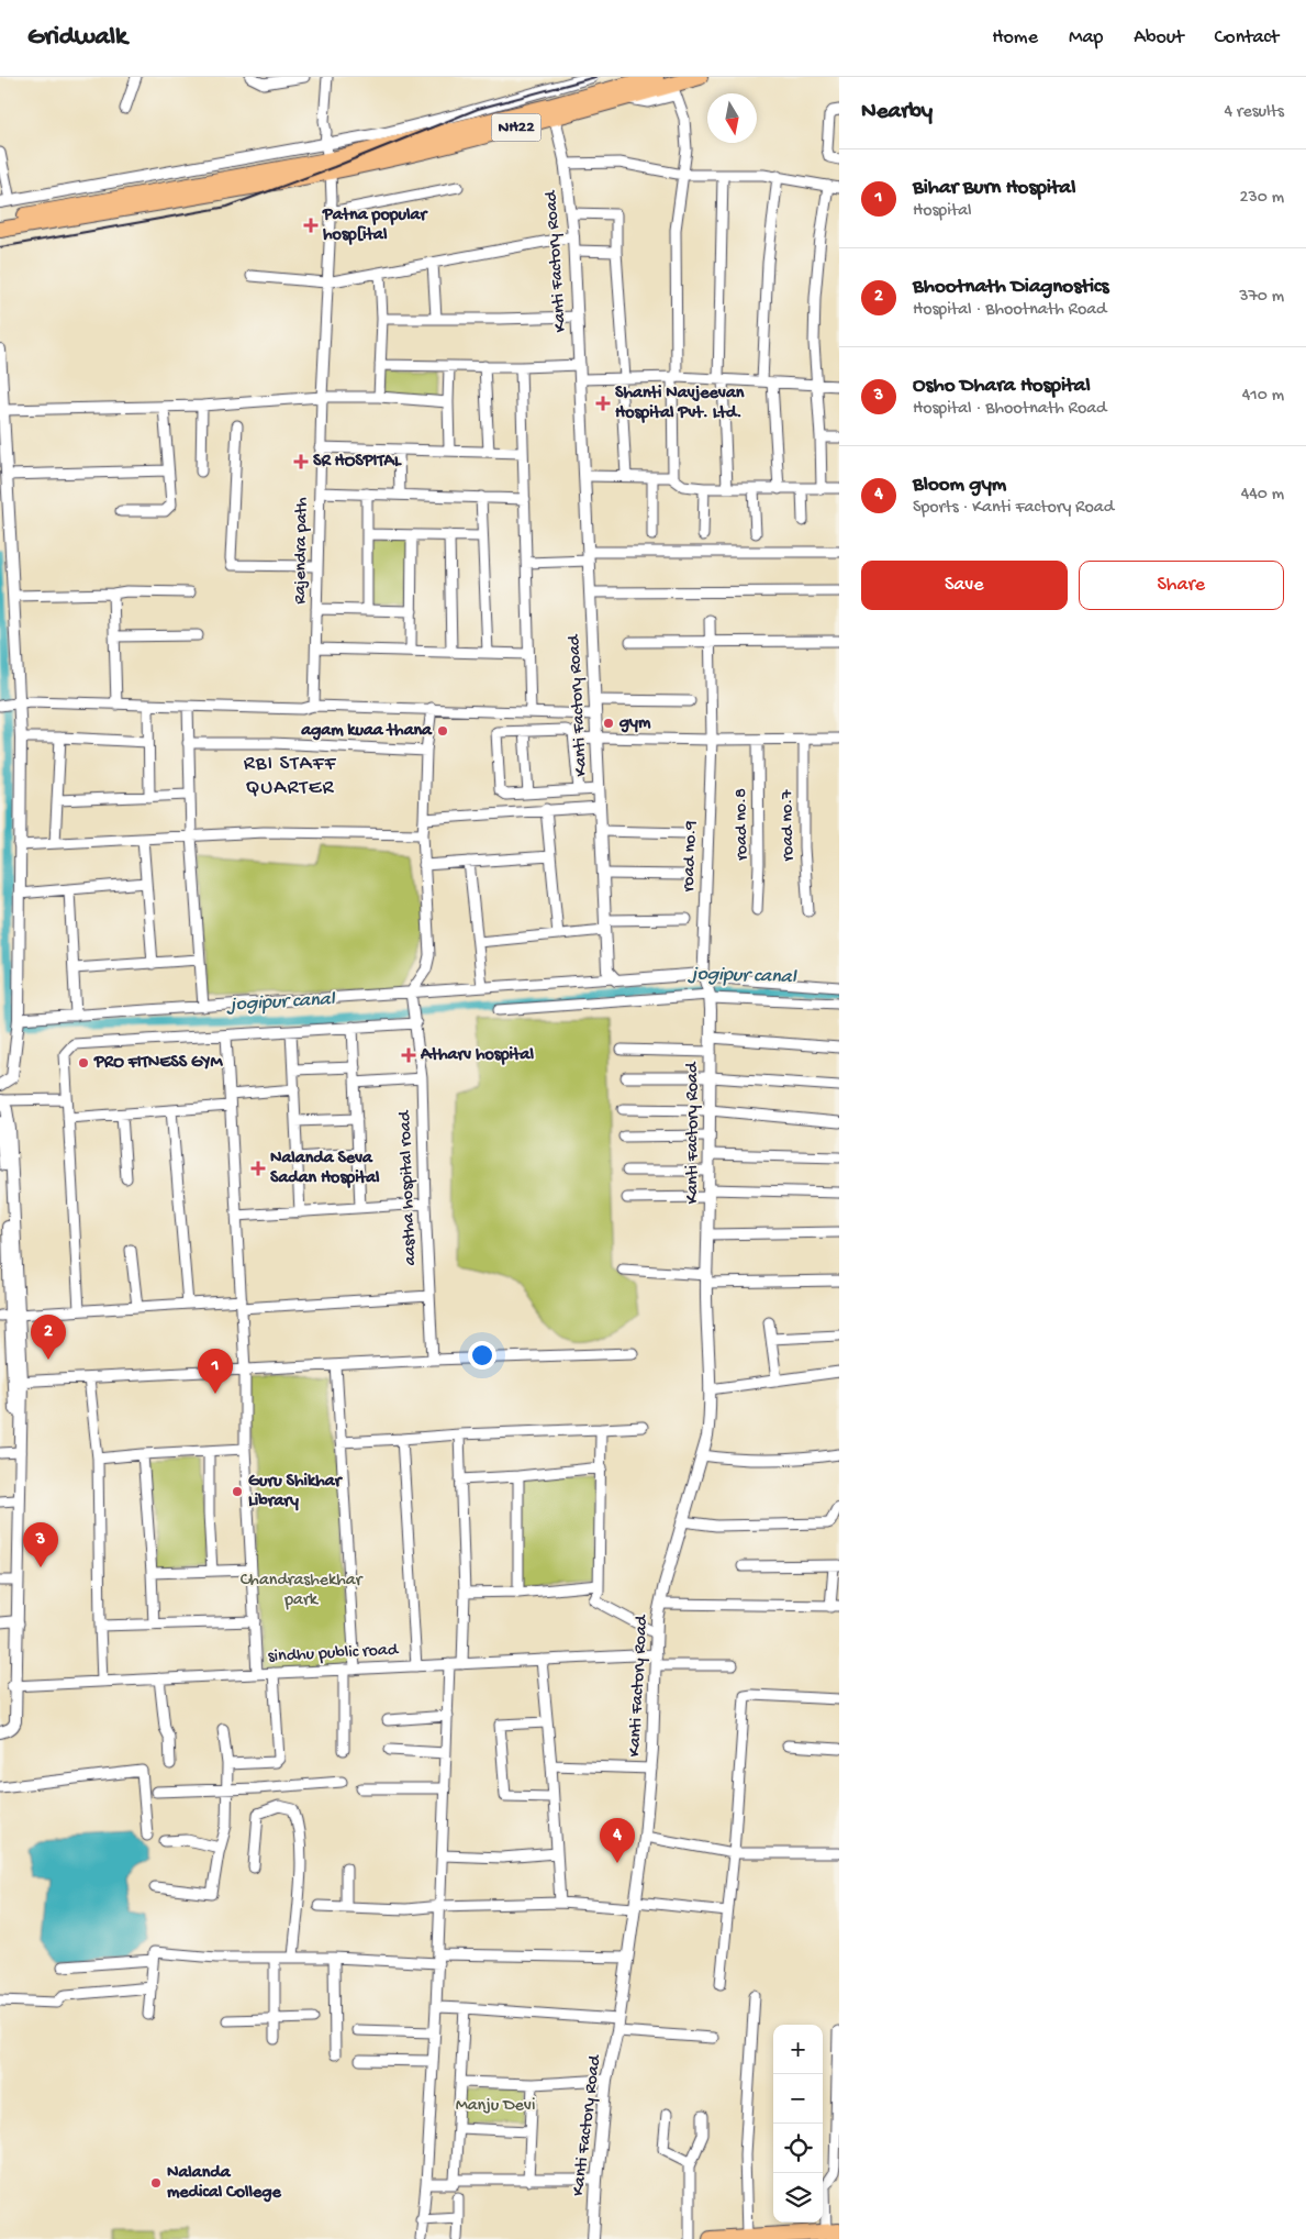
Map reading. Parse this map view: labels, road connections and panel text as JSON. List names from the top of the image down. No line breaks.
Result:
{"streets":{"highway":["NH22"],"street":["Kanti Factory Road","Rajendra path","road no.8","road no.7","road no.9","aastha hospital road","sindhu public road"]},"crossings":[["NH22","Kanti Factory Road"],["NH22","Rajendra path"],["Kanti Factory Road","road no.9"],["Kanti Factory Road","sindhu public road"]],"districts":["RBI STAFF QUARTER"],"water":["jogipur canal"],"parks":["Chandrashekhar park","Manju Devi"],"places":{"health":["Patna popular hosp[ital","Shanti Navjeevan Hospital Pvt. Ltd.","SR HOSPITAL","Atharv hospital","Nalanda Seva Sadan Hospital"],"other":["gym","agam kuaa thana","PRO FITNESS GYM","Guru Shikhar Library","Nalanda medical College"]},"north":"bottom","page":{"header":"Gridwalk","nav":["Home","Map","About","Contact"],"heading":["Nearby","4 results"],"list":[{"mark":"1","name":"Bihar Burn Hospital","note":"Hospital","value":"230 m"},{"mark":"2","name":"Bhootnath Diagnostics","note":"Hospital · Bhootnath Road","value":"370 m"},{"mark":"3","name":"Osho Dhara Hospital","note":"Hospital · Bhootnath Road","value":"410 m"},{"mark":"4","name":"Bloom gym","note":"Sports · Kanti Factory Road","value":"440 m"}],"buttons":["Save","Share"],"pins":["2","1","3","4"],"map_buttons":["+","−"]}}
